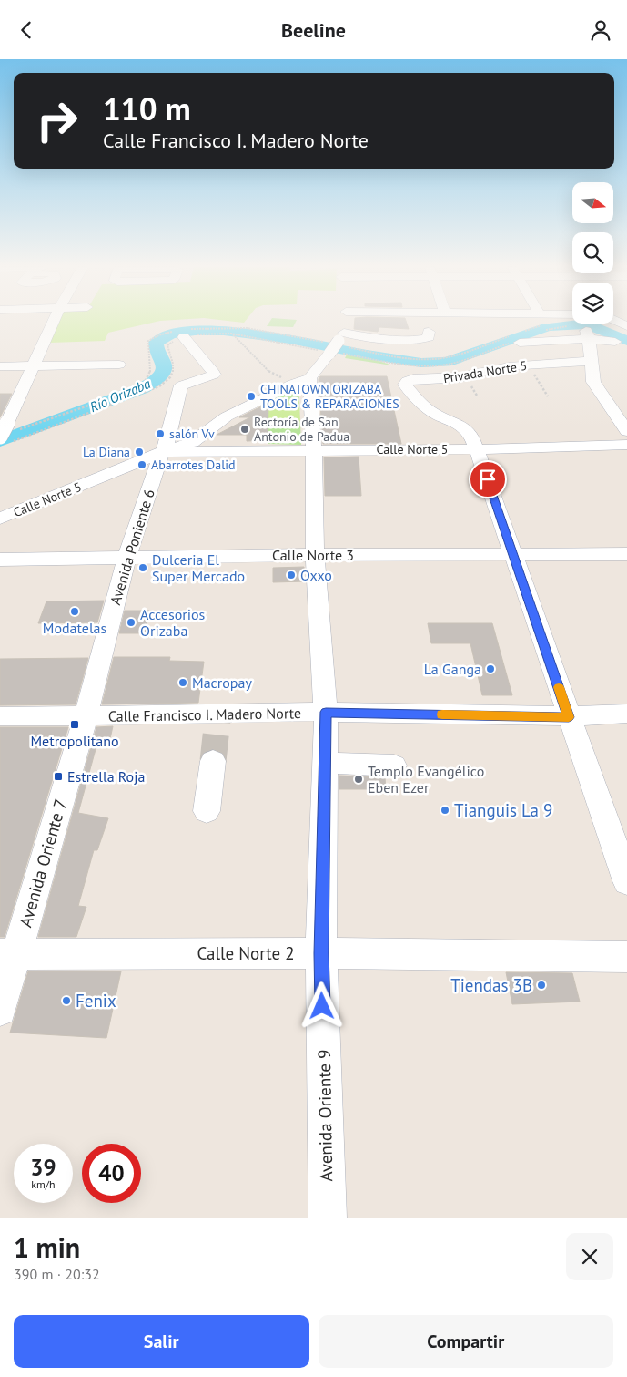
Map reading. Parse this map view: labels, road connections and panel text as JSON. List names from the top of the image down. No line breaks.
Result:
{"streets":{"street":["Privada Norte 5","Calle Norte 5","Avenida Poniente 6","Calle Norte 3","Calle Francisco I. Madero Norte","Avenida Oriente 7","Calle Norte 2","Avenida Oriente 9"]},"crossings":[["Privada Norte 5","Calle Norte 5"],["Calle Norte 5","Avenida Poniente 6"],["Avenida Poniente 6","Calle Norte 3"],["Avenida Poniente 6","Calle Francisco I. Madero Norte"],["Avenida Poniente 6","Avenida Oriente 7"],["Calle Francisco I. Madero Norte","Avenida Oriente 7"],["Calle Francisco I. Madero Norte","Avenida Oriente 9"],["Avenida Oriente 7","Calle Norte 2"],["Calle Norte 2","Avenida Oriente 9"]],"water":["Río Orizaba"],"places":{"other":["CHINATOWN ORIZABA TOOLS & REPARACIONES","Rectoría de San Antonio de Padua","salón Vv","La Diana","Abarrotes Dalid","Dulceria El Super Mercado","Oxxo","Modatelas","Accesorios Orizaba","La Ganga","Macropay","Templo Evangélico Eben Ezer","Tianguis La 9","Tiendas 3B","Fenix"],"transit":["Metropolitano","Estrella Roja"]},"north":"right","page":{"header":"Beeline","turn":["110 m","Calle Francisco I. Madero Norte"],"speed":"39 km/h","limit":"40","heading":["1 min","390 m · 20:32"],"buttons":["Salir","Compartir"]}}
